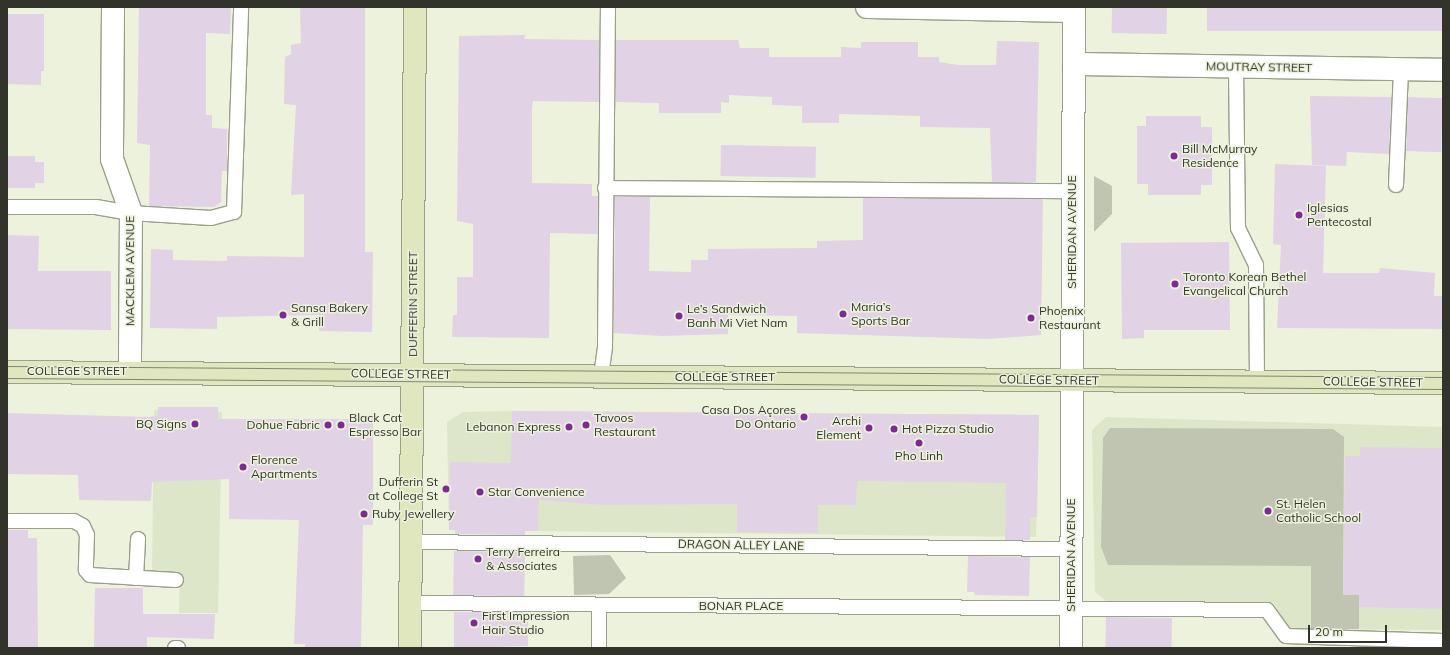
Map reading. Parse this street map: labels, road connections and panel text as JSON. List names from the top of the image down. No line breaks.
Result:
{"streets":{"main road":["DUFFERIN STREET","COLLEGE STREET"],"street":["MOUTRAY STREET","SHERIDAN AVENUE","MACKLEM AVENUE"],"lane":["DRAGON ALLEY LANE","BONAR PLACE"]},"crossings":[["MOUTRAY STREET","SHERIDAN AVENUE"],["SHERIDAN AVENUE","COLLEGE STREET"],["SHERIDAN AVENUE","DRAGON ALLEY LANE"],["SHERIDAN AVENUE","BONAR PLACE"],["MACKLEM AVENUE","COLLEGE STREET"],["DUFFERIN STREET","COLLEGE STREET"],["DUFFERIN STREET","DRAGON ALLEY LANE"],["DUFFERIN STREET","BONAR PLACE"]],"places":["Bill McMurray Residence","Iglesias Pentecostal","Toronto Korean Bethel Evangelical Church","Maria’s Sports Bar","Sansa Bakery & Grill","Le’s Sandwich Banh Mi Viet Nam","Phoenix Restaurant","Casa Dos Açores Do Ontario","BQ Signs","Dohue Fabric","Black Cat Espresso Bar","Tavoos Restaurant","Lebanon Express","Archi Element","Hot Pizza Studio","Pho Linh","Florence Apartments","Dufferin St at College St","Star Convenience","St. Helen Catholic School","Ruby Jewellery","Terry Ferreira & Associates","First Impression Hair Studio"],"scale_bar":"20 m"}
